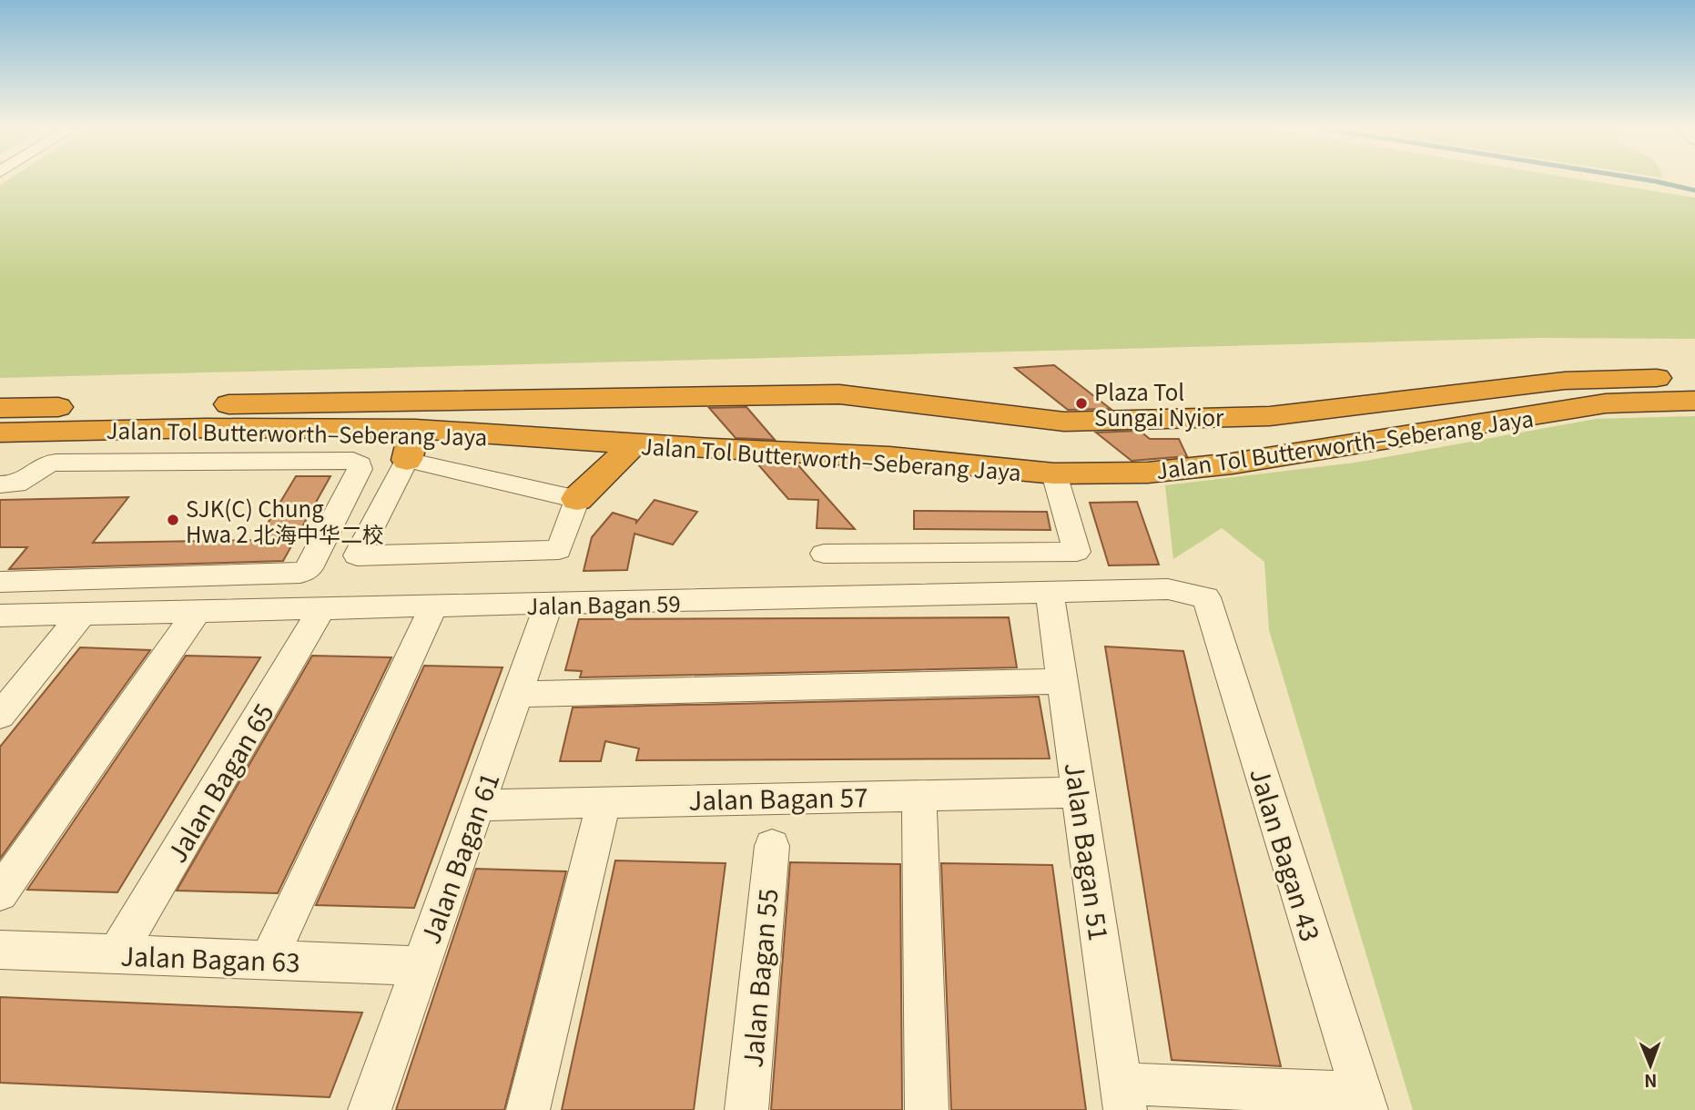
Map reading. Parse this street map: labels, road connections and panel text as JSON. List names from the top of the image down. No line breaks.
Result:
{"streets":{"highway":["Jalan Tol Butterworth–Seberang Jaya"],"street":["Jalan Bagan 59","Jalan Bagan 65","Jalan Bagan 57","Jalan Bagan 51","Jalan Bagan 43","Jalan Bagan 61","Jalan Bagan 63","Jalan Bagan 55"]},"crossings":[["Jalan Bagan 59","Jalan Bagan 65"],["Jalan Bagan 59","Jalan Bagan 51"],["Jalan Bagan 59","Jalan Bagan 43"],["Jalan Bagan 59","Jalan Bagan 61"],["Jalan Bagan 65","Jalan Bagan 63"],["Jalan Bagan 57","Jalan Bagan 51"],["Jalan Bagan 57","Jalan Bagan 61"],["Jalan Bagan 61","Jalan Bagan 63"]],"places":["Plaza Tol Sungai Nyior","SJK(C) Chung Hwa 2 北海中华二校"],"north":"bottom"}
